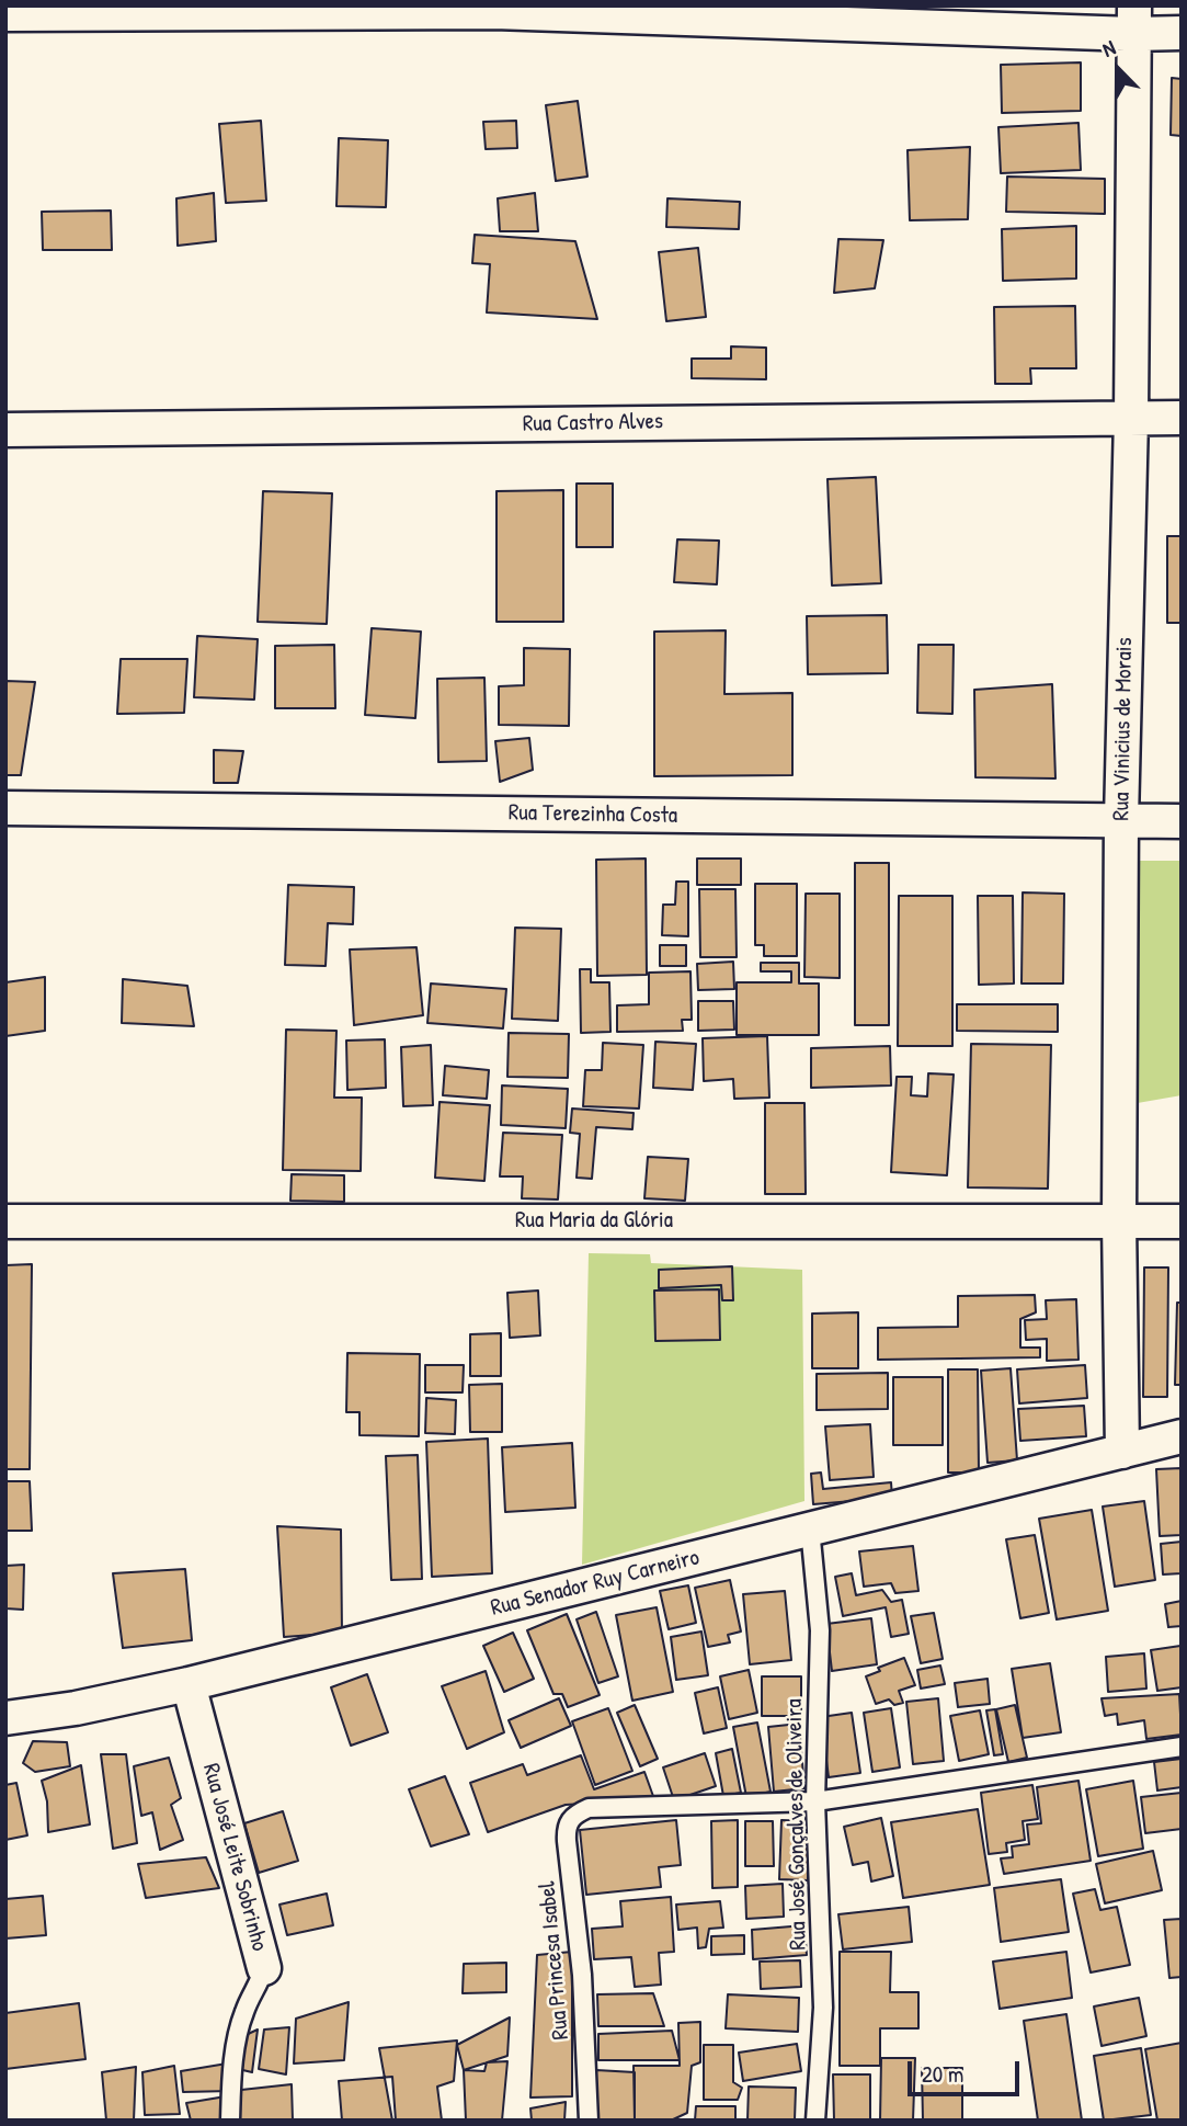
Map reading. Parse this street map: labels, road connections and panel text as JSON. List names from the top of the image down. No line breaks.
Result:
{"streets":{"street":["Rua Castro Alves","Rua Vinicius de Morais","Rua Terezinha Costa","Rua Maria da Glória","Rua Senador Ruy Carneiro","Rua José Leite Sobrinho"],"lane":["Rua José Gonçalves de Oliveira","Rua Princesa Isabel"]},"crossings":[["Rua Castro Alves","Rua Vinicius de Morais"],["Rua Vinicius de Morais","Rua Terezinha Costa"],["Rua Vinicius de Morais","Rua Maria da Glória"],["Rua Vinicius de Morais","Rua Senador Ruy Carneiro"],["Rua Senador Ruy Carneiro","Rua José Gonçalves de Oliveira"],["Rua Senador Ruy Carneiro","Rua José Leite Sobrinho"],["Rua José Gonçalves de Oliveira","Rua Princesa Isabel"]],"scale_bar":"20 m","north":"top left"}
